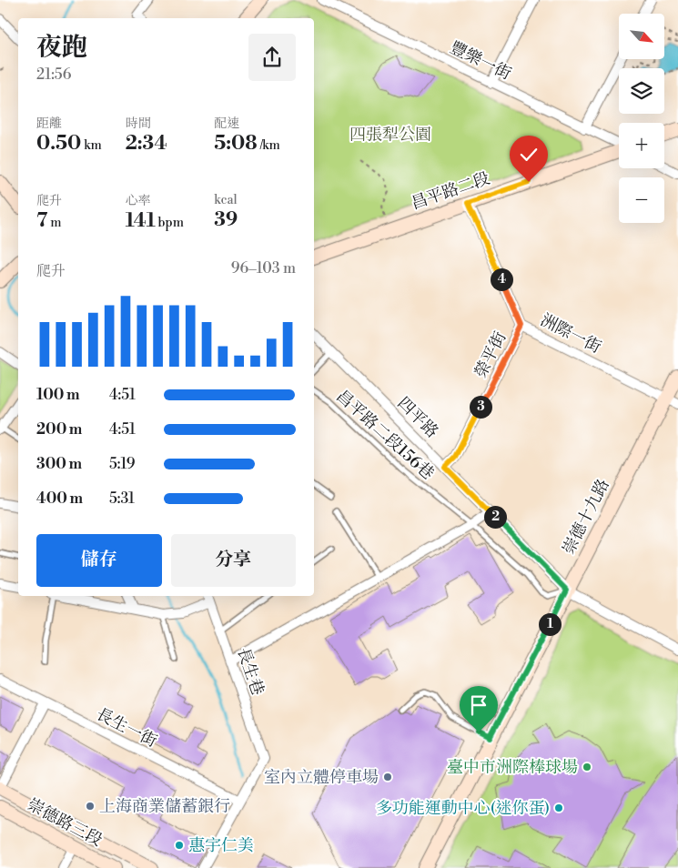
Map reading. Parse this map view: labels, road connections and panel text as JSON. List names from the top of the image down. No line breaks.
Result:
{"streets":{"street":["豐樂一街","昌平路二段","洲際一街","榮平街","四平路","崇德十九路","長生巷","長生一街","崇德路三段"],"lane":["昌平路二段156巷"]},"crossings":[["昌平路二段","洲際一街"],["洲際一街","榮平街"],["洲際一街","崇德十九路"],["榮平街","四平路"],["四平路","昌平路二段156巷"],["四平路","崇德十九路"],["昌平路二段156巷","崇德十九路"],["長生巷","長生一街"]],"parks":["四張犁公園"],"places":["臺中市洲際棒球場","室內立體停車場","上海商業儲蓄銀行","多功能運動中心(迷你蛋)","惠宇仁美"],"north":"bottom right","page":{"map_buttons":["+","−"],"heading":["夜跑","21:56"],"stats":[["距離","0.50 km"],["時間","2:34"],["配速","5:08 /km"],["爬升","7 m"],["心率","141 bpm"],["kcal","39"]],"chart":["爬升","96–103 m"],"pins":["4","3","2","1"],"list":[{"name":"100 m","note":"4:51"},{"name":"200 m","note":"4:51"},{"name":"300 m","note":"5:19"},{"name":"400 m","note":"5:31"}],"buttons":["儲存","分享"]}}
